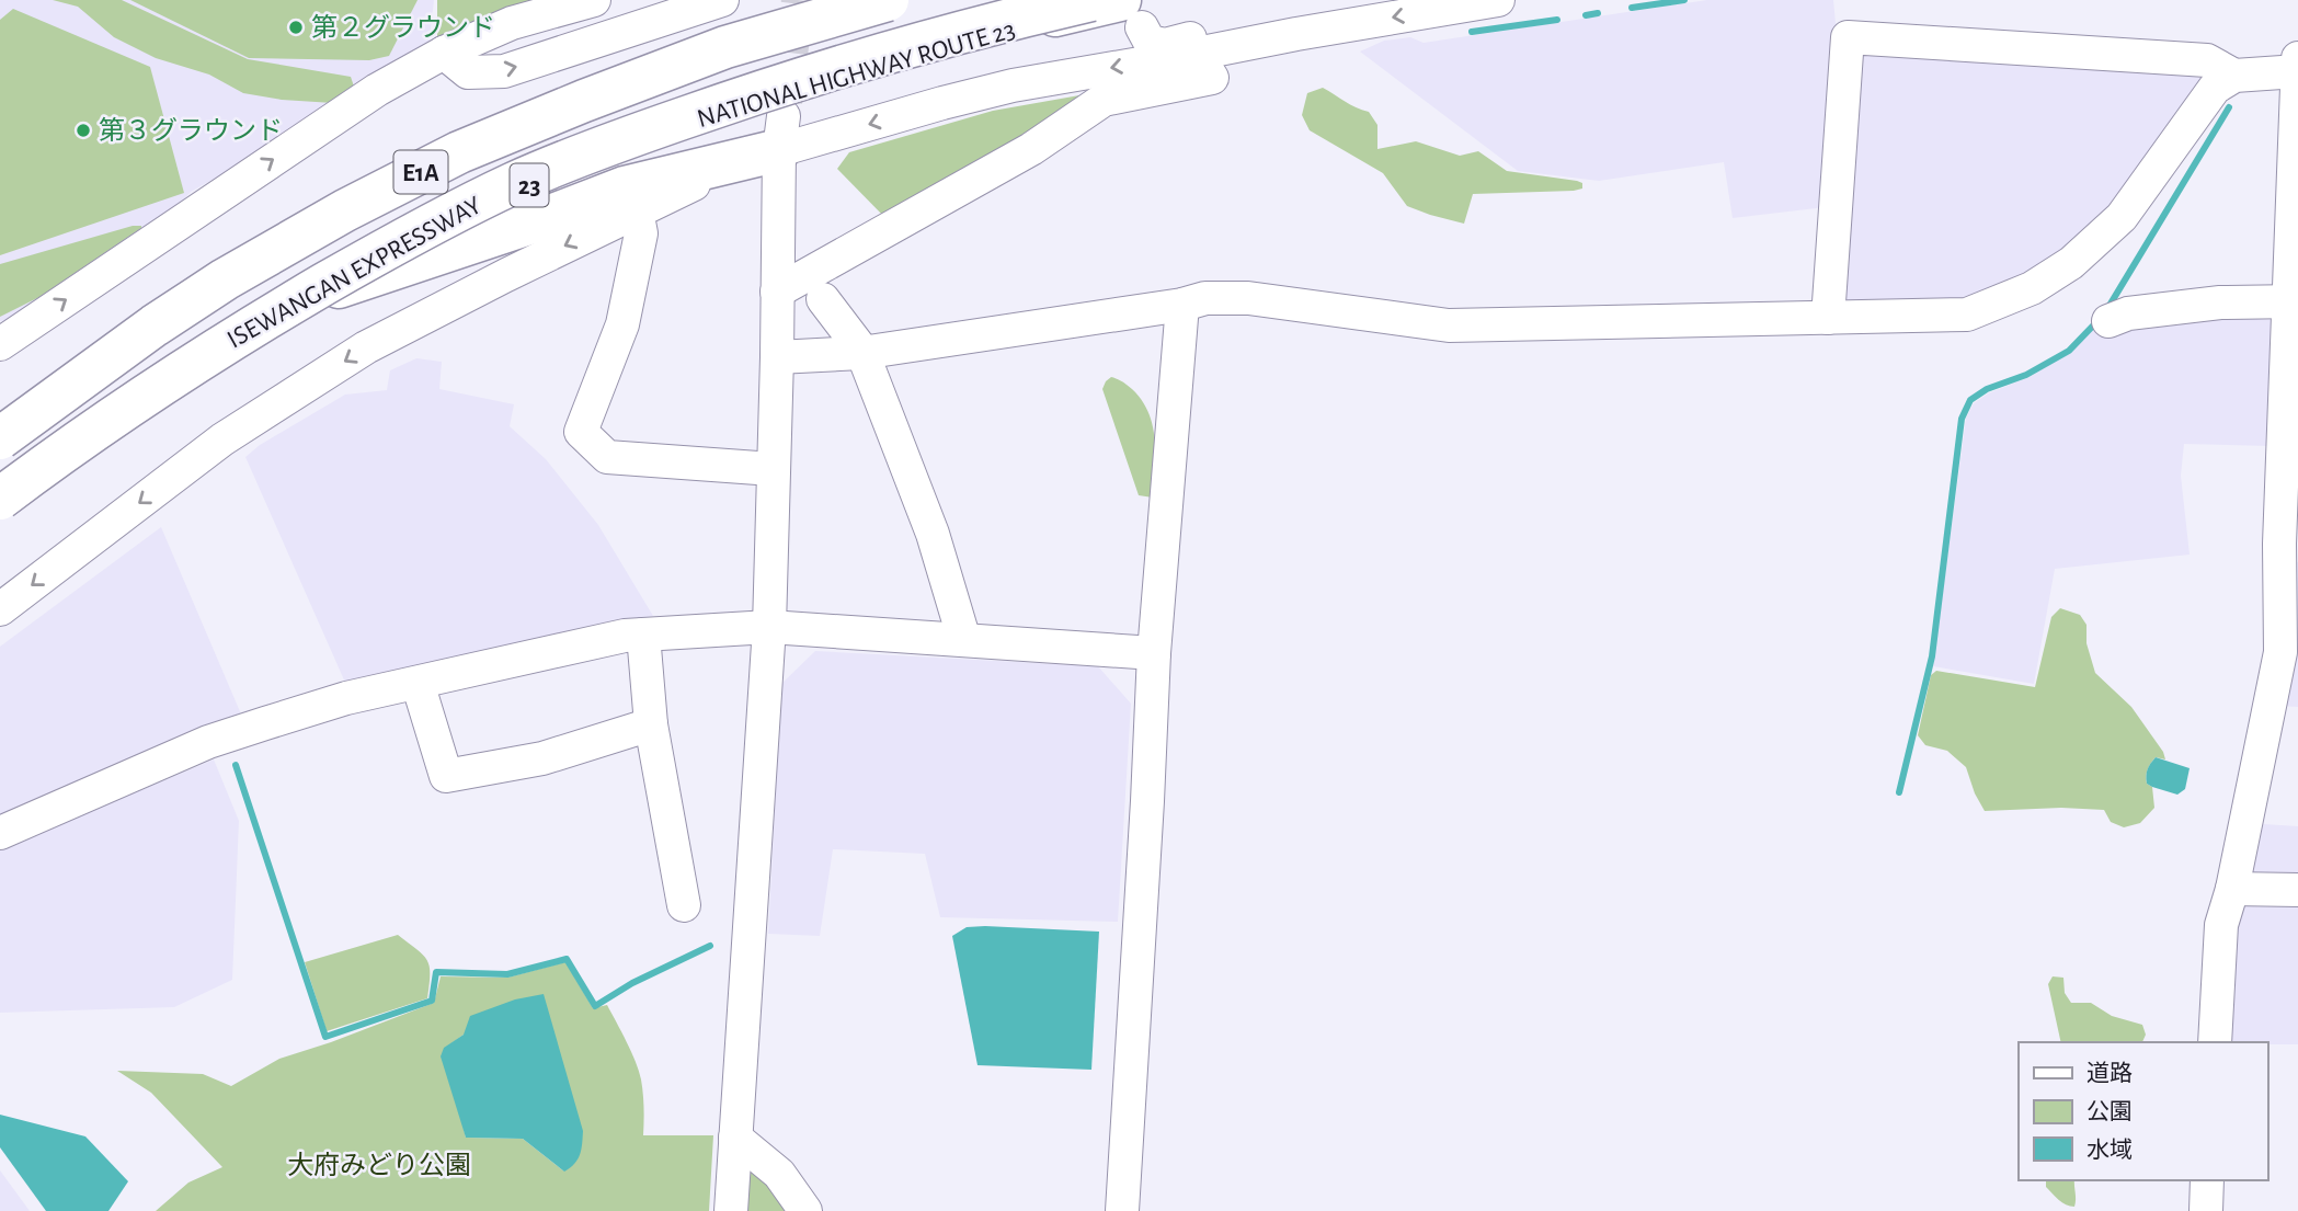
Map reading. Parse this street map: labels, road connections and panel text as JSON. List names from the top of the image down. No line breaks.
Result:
{"streets":{"highway":["NATIONAL HIGHWAY ROUTE 23","E1A","23","ISEWANGAN EXPRESSWAY"]},"parks":["大府みどり公園"],"places":["第２グラウンド","第３グラウンド"],"legend":["道路","公園","水域"]}
